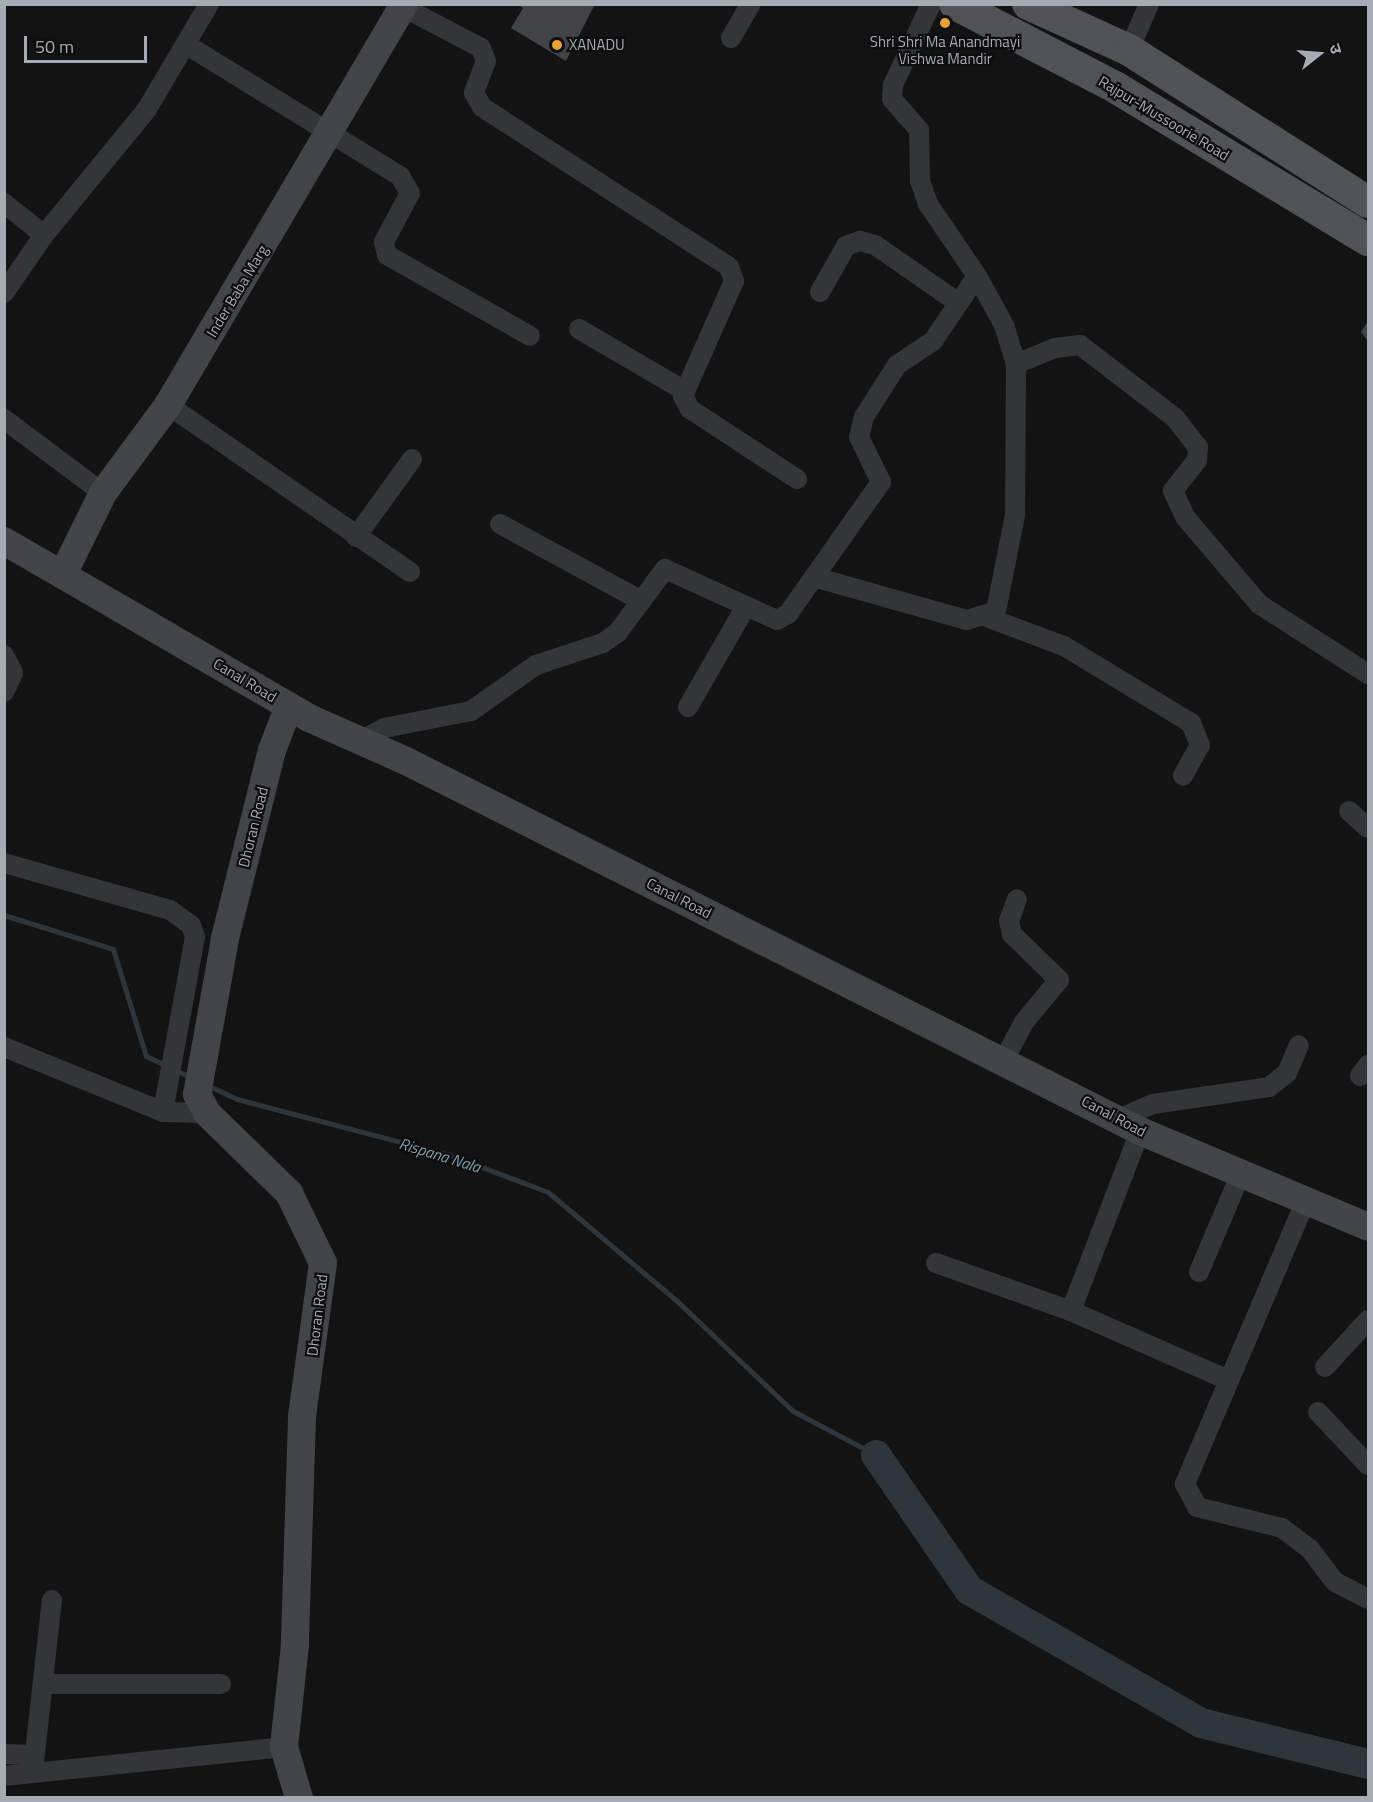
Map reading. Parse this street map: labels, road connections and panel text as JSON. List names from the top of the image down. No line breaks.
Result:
{"streets":{"main road":["Rajpur-Mussoorie Road"],"street":["Inder Baba Marg","Canal Road","Dhoran Road"]},"crossings":[["Inder Baba Marg","Canal Road"],["Canal Road","Dhoran Road"]],"water":["Rispana Nala"],"places":["Shri Shri Ma Anandmayi Vishwa Mandir","XANADU"],"scale_bar":"50 m","north":"right"}
